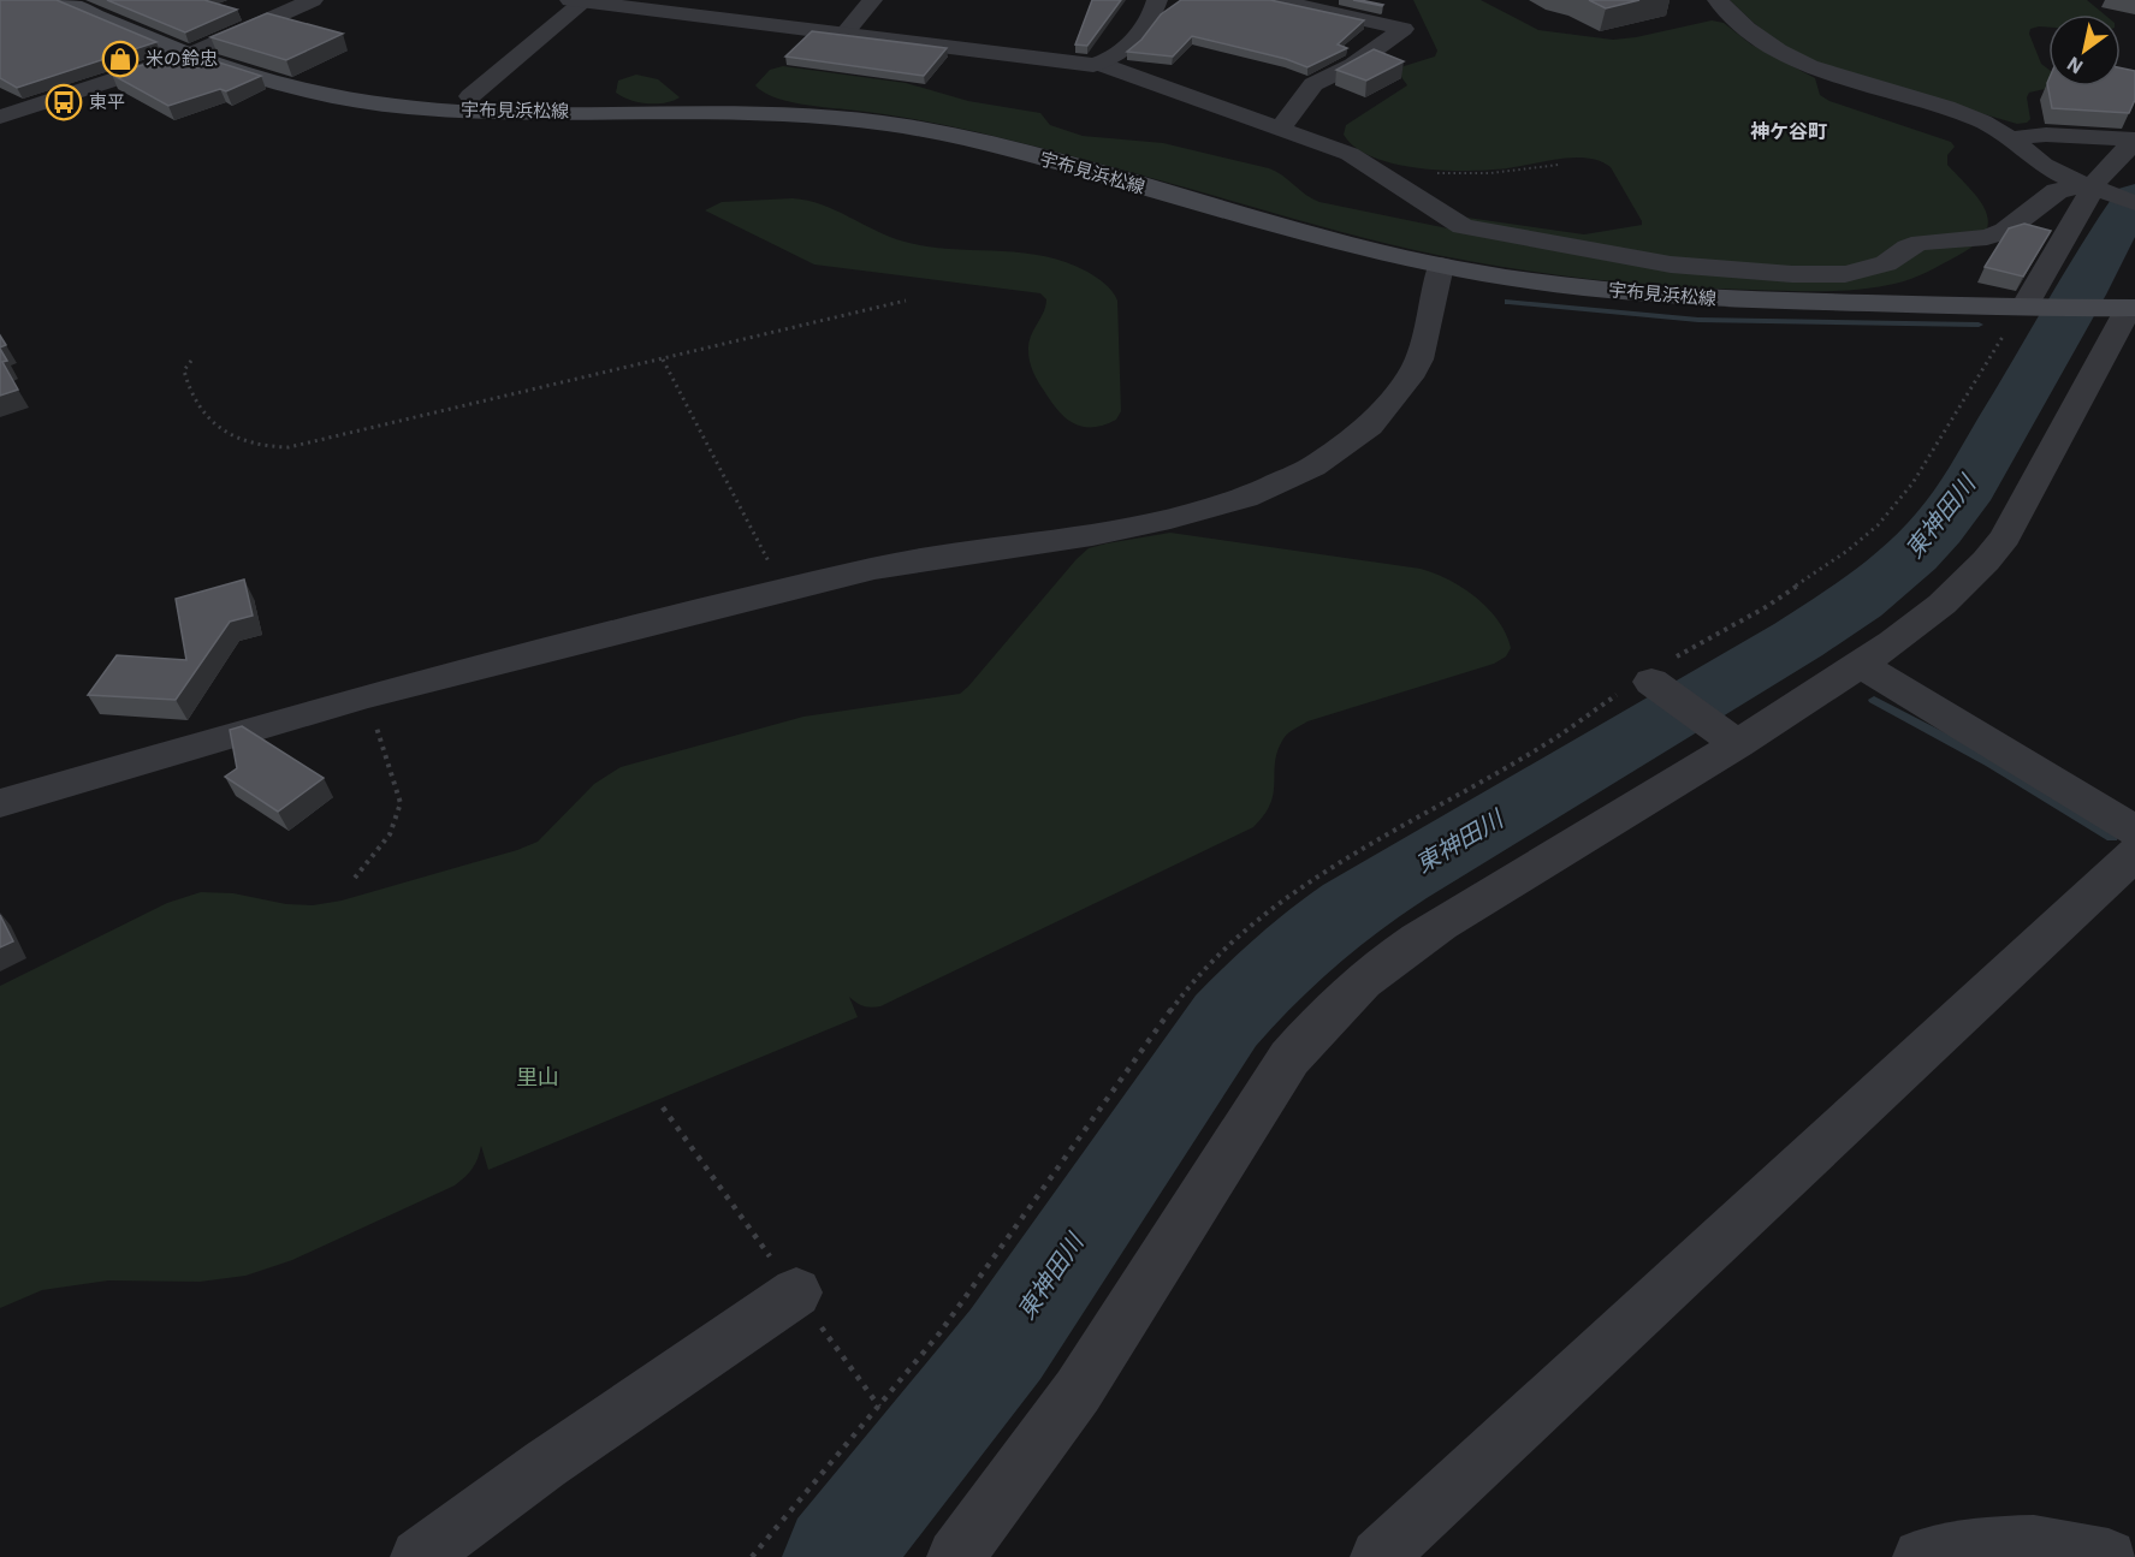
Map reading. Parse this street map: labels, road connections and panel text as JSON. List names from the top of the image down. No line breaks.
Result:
{"streets":{"main road":["宇布見浜松線"]},"districts":["神ケ谷町"],"water":["東神田川"],"parks":["里山"],"places":{"shop":["米の鈴忠"],"bus stop":["東平"]},"north":"bottom left"}
